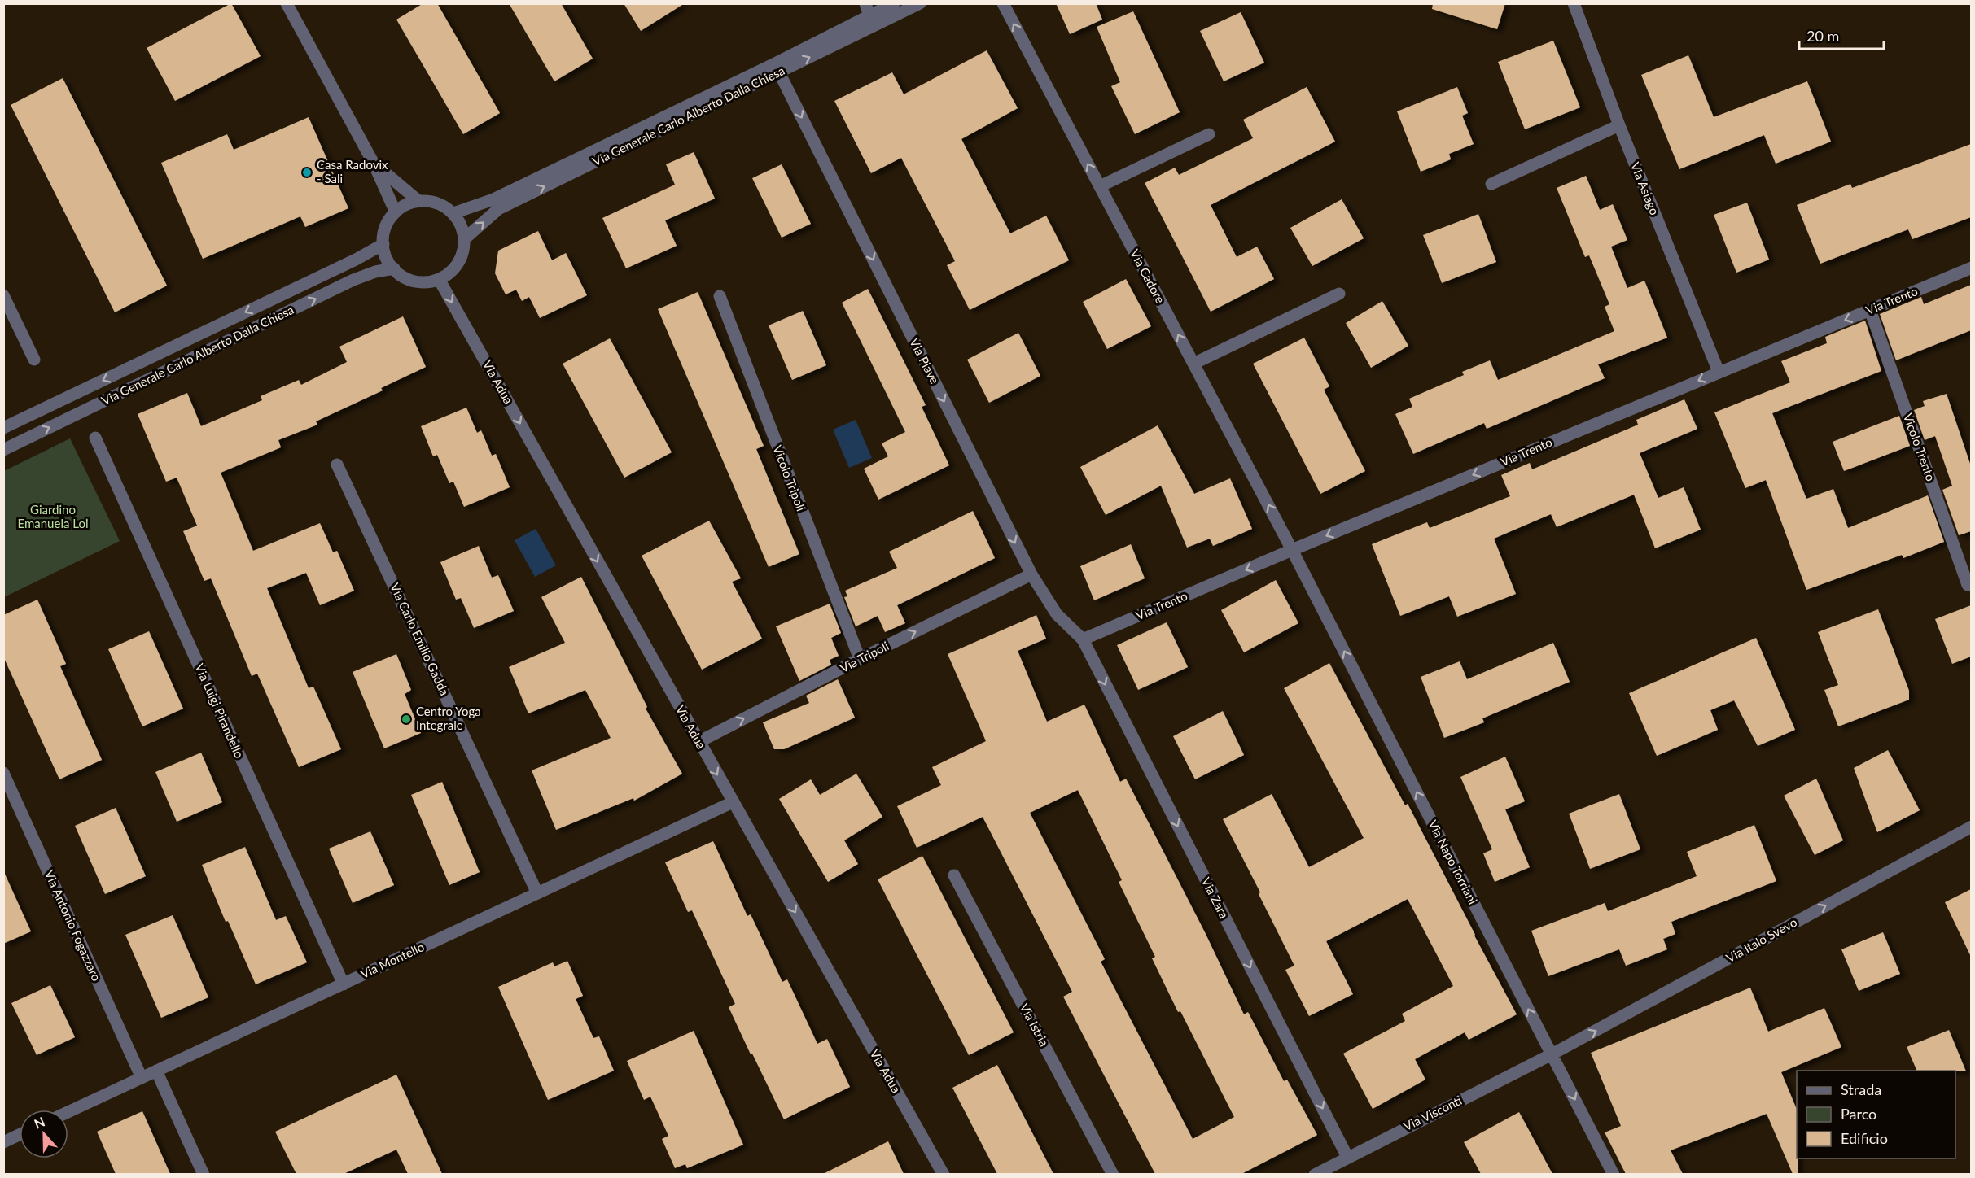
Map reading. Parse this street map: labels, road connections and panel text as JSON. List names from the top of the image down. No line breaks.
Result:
{"streets":{"street":["Via Generale Carlo Alberto Dalla Chiesa","Via Asiago","Via Cadore","Via Trento","Via Piave","Via Adua","Vicolo Trento","Vicolo Tripoli","Via Carlo Emilio Gadda","Via Tripoli","Via Luigi Pirandello","Via Napo Torriani","Via Zara","Via Antonio Fogazzaro","Via Italo Svevo","Via Montello","Via Istria","Via Visconti"]},"crossings":[["Via Generale Carlo Alberto Dalla Chiesa","Via Piave"],["Via Generale Carlo Alberto Dalla Chiesa","Via Adua"],["Via Asiago","Via Trento"],["Via Cadore","Via Trento"],["Via Cadore","Via Napo Torriani"],["Via Trento","Via Piave"],["Via Trento","Vicolo Trento"],["Via Trento","Via Napo Torriani"],["Via Trento","Via Zara"],["Via Piave","Via Tripoli"],["Via Piave","Via Zara"],["Via Adua","Via Tripoli"],["Via Adua","Via Montello"],["Vicolo Tripoli","Via Tripoli"],["Via Carlo Emilio Gadda","Via Montello"],["Via Luigi Pirandello","Via Montello"],["Via Napo Torriani","Via Italo Svevo"],["Via Napo Torriani","Via Visconti"],["Via Zara","Via Visconti"],["Via Antonio Fogazzaro","Via Montello"],["Via Italo Svevo","Via Visconti"]],"one_way":["Via Cadore","Via Trento","Via Piave","Via Adua","Via Tripoli","Via Zara","Via Italo Svevo"],"parks":["Giardino Emanuela Loi"],"places":["Casa Radovix - Sali","Centro Yoga Integrale"],"legend":["Strada","Parco","Edificio"],"scale_bar":"20 m","north":"top"}
